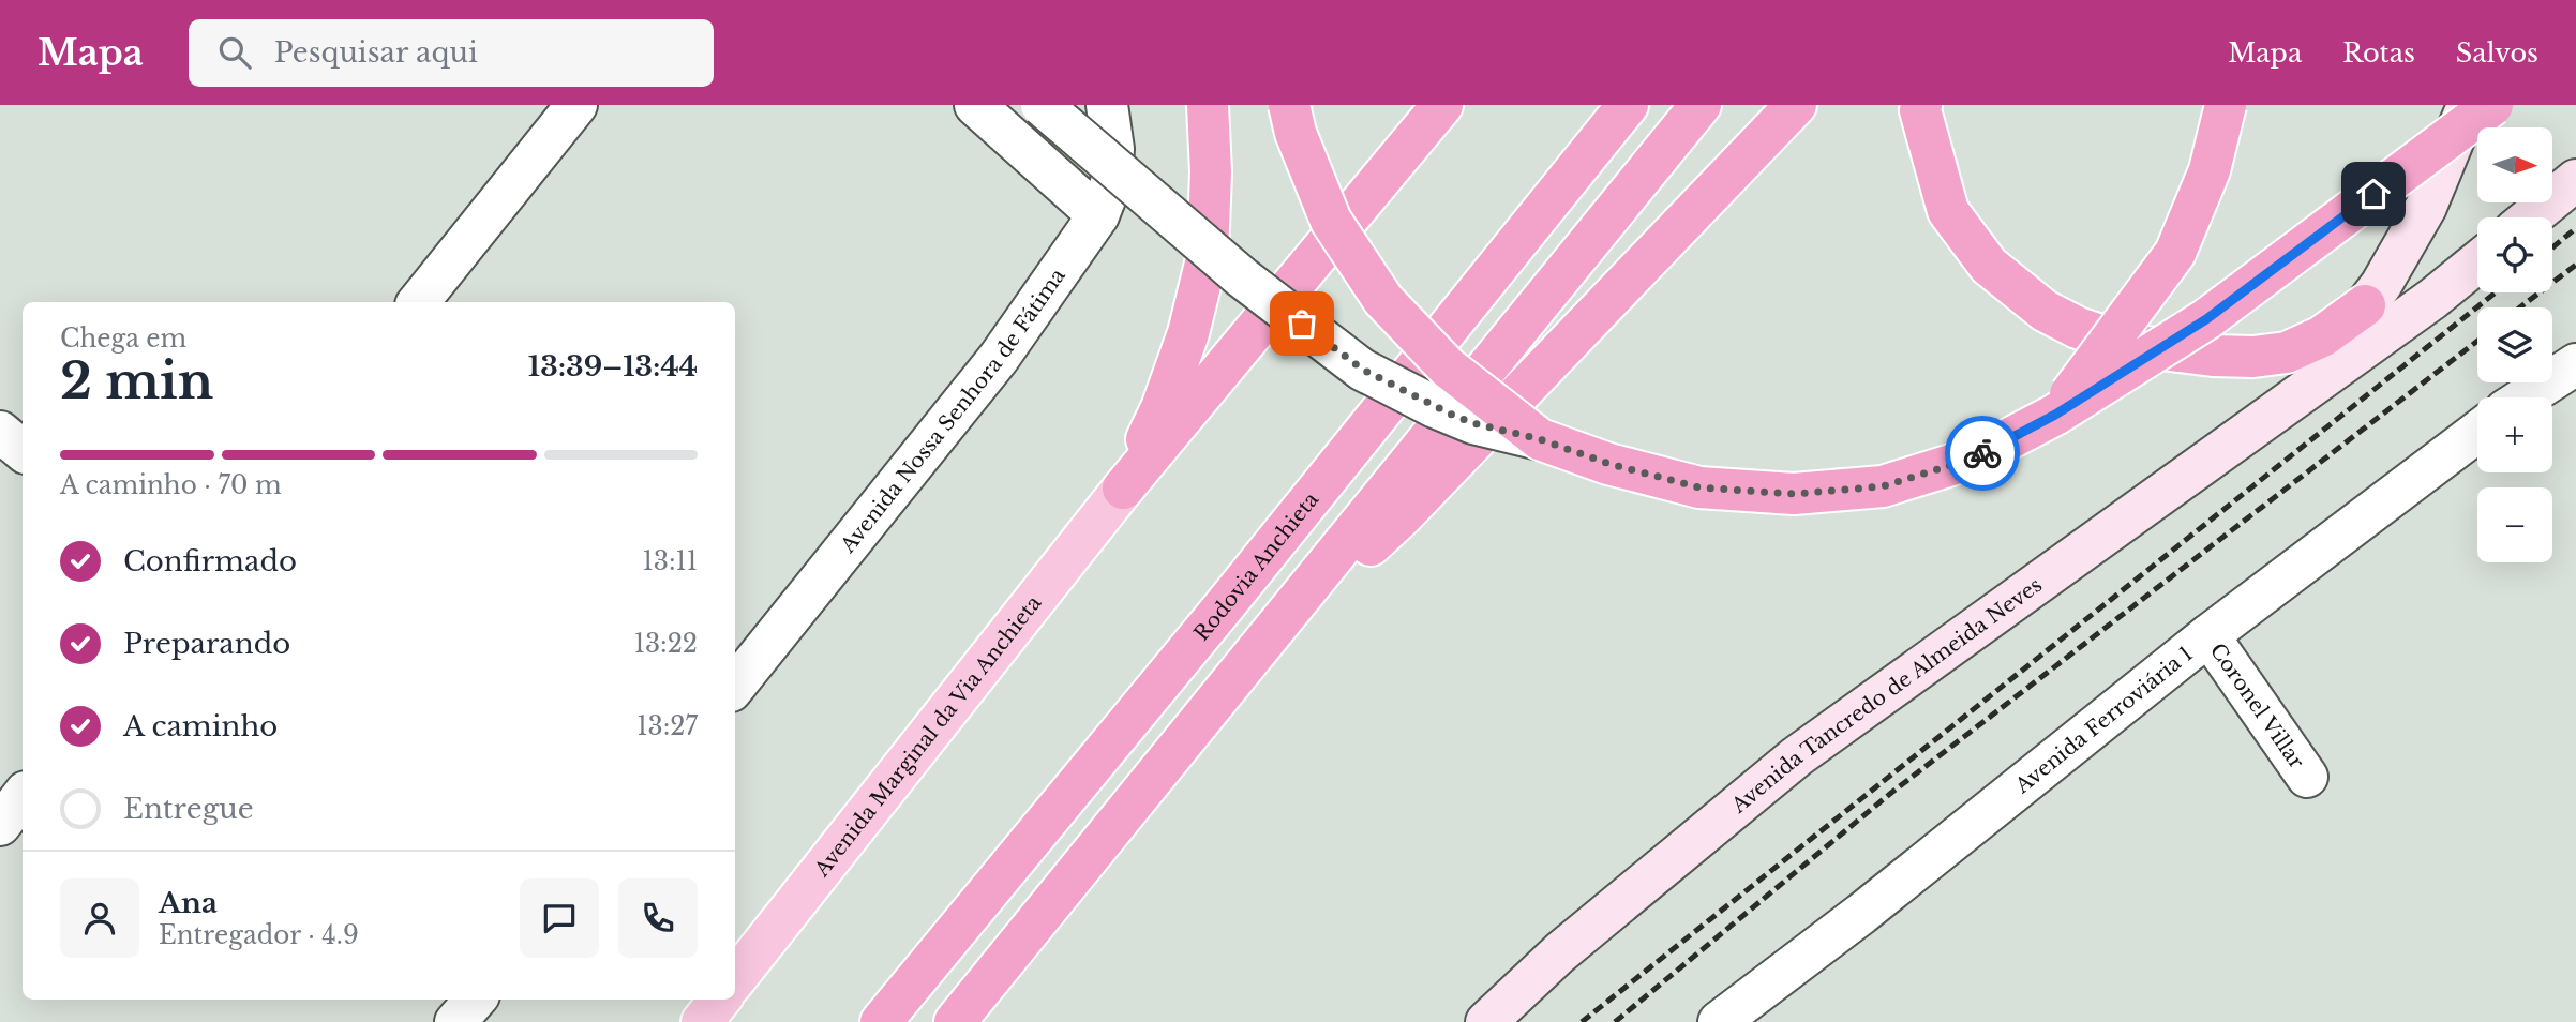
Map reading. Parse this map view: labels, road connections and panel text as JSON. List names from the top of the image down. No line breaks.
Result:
{"streets":{"highway":["Rodovia Anchieta"],"main road":["Avenida Tancredo de Almeida Neves","Avenida Marginal da Via Anchieta"],"street":["Avenida Nossa Senhora de Fátima","Coronel Villar","Avenida Ferroviária 1"]},"crossings":[["Coronel Villar","Avenida Ferroviária 1"]],"north":"right","page":{"header":"Mapa","search":"Pesquisar aqui","nav":["Mapa","Rotas","Salvos"],"map_buttons":["+","−"],"heading":["2 min","Chega em","13:39–13:44"],"panel":["Ana","Entregador · 4.9"],"bar":"A caminho · 70 m","list":[["Confirmado","13:11"],["Preparando","13:22"],["A caminho","13:27"],"Entregue"]}}
